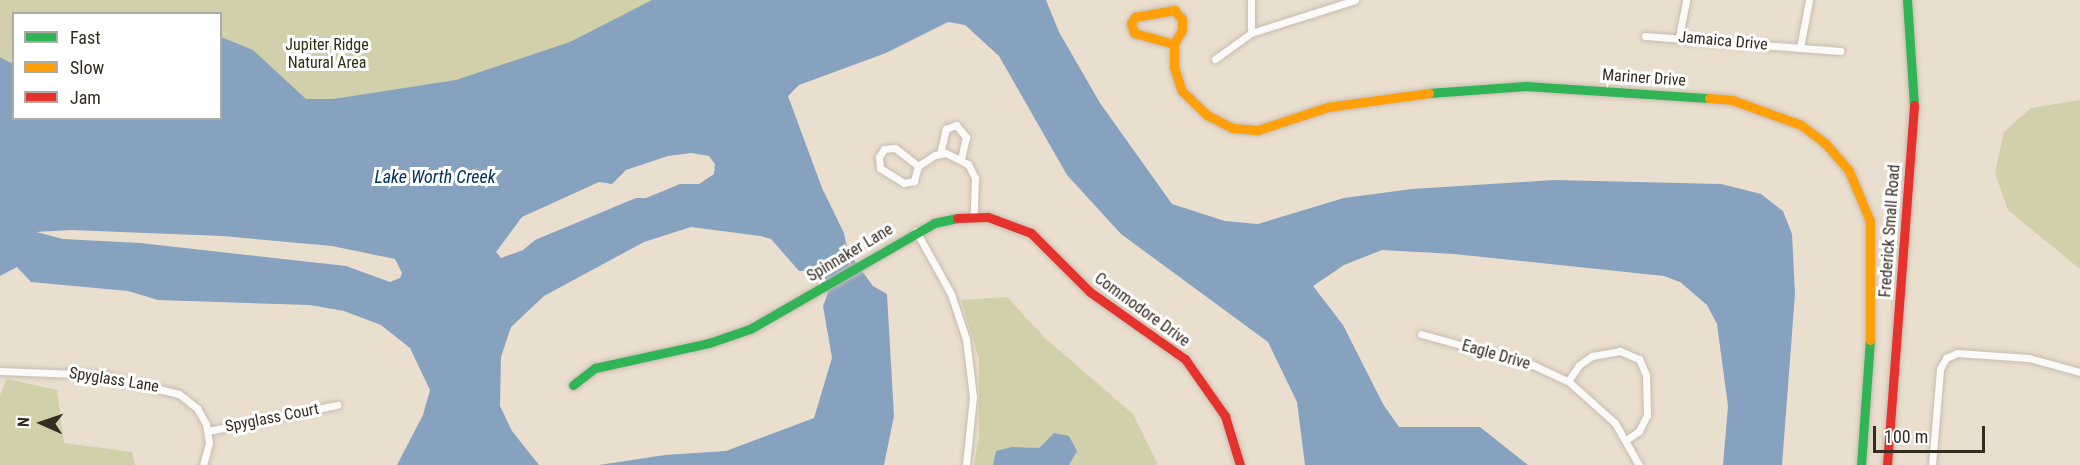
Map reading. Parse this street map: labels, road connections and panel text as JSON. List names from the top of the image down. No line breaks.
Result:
{"streets":{"street":["Jamaica Drive","Mariner Drive","Frederick Small Road","Spinnaker Lane","Commodore Drive","Eagle Drive","Spyglass Lane","Spyglass Court"]},"crossings":[["Spinnaker Lane","Commodore Drive"],["Spyglass Lane","Spyglass Court"]],"water":["Lake Worth Creek"],"parks":["Jupiter Ridge Natural Area"],"legend":["Fast","Slow","Jam"],"scale_bar":"100 m","north":"left"}
